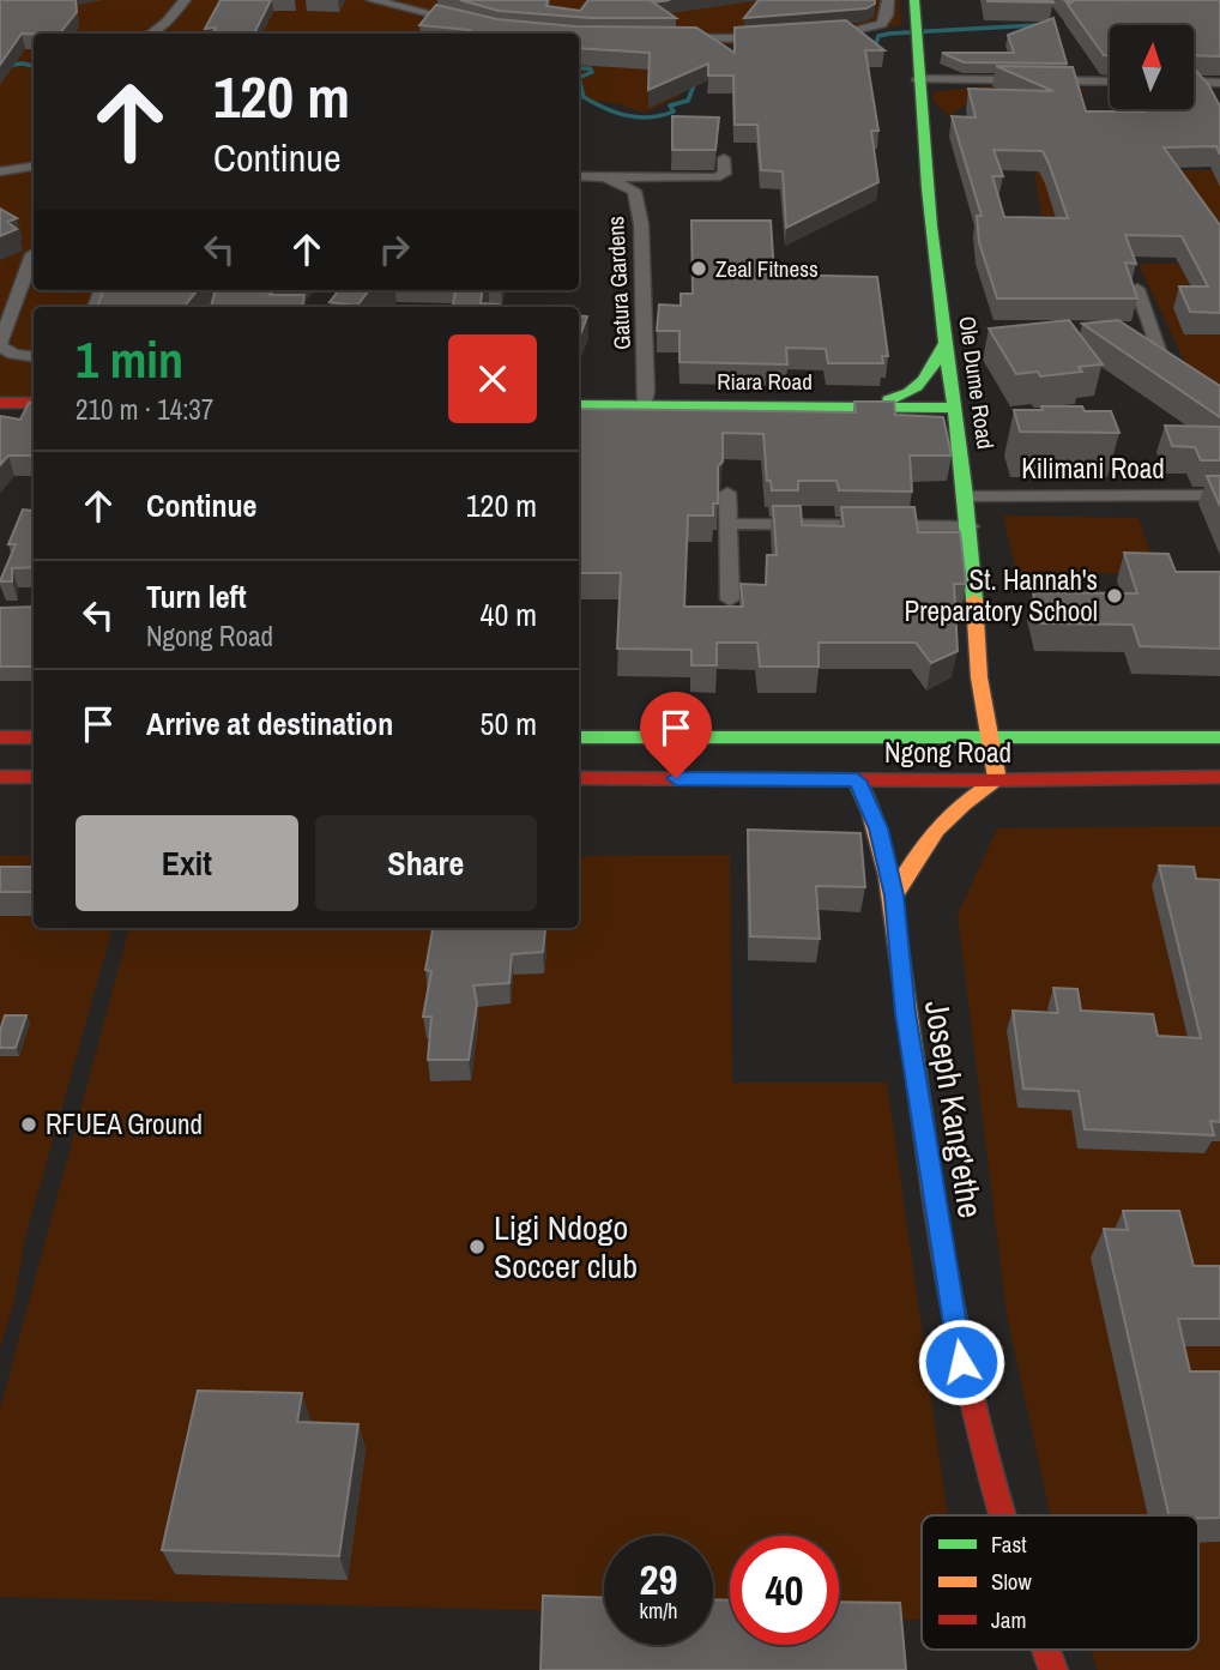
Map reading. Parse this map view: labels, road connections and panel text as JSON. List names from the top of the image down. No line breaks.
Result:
{"streets":{"street":["Gatura Gardens","Riara Road","Ole Dume Road","Kilimani Road","Ngong Road","Joseph Kang'ethe"]},"crossings":[["Gatura Gardens","Riara Road"],["Riara Road","Ole Dume Road"],["Ole Dume Road","Kilimani Road"],["Ole Dume Road","Ngong Road"],["Ngong Road","Joseph Kang'ethe"]],"places":["Zeal Fitness","St. Hannah's Preparatory School","RFUEA Ground","Ligi Ndogo Soccer club"],"legend":["Fast","Slow","Jam"],"north":"top","page":{"turn":["120 m","Continue"],"heading":["1 min","210 m · 14:37"],"list":[{"name":"Continue","value":"120 m"},{"name":"Turn left","note":"Ngong Road","value":"40 m"},{"name":"Arrive at destination","value":"50 m"}],"buttons":["Exit","Share"],"speed":"29 km/h","limit":"40"}}
